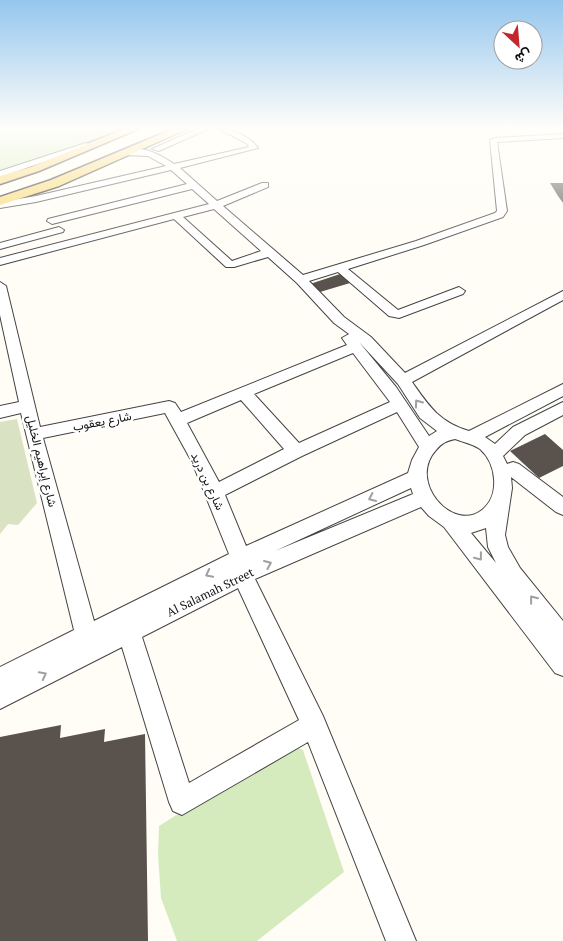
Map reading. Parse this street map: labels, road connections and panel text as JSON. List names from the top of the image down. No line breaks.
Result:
{"streets":{"street":["شارع يعقوب","شارع إبراهيم الخليل","شارع بن دريد","Al Salamah Street"]},"crossings":[["شارع يعقوب","شارع إبراهيم الخليل"],["شارع يعقوب","شارع بن دريد"],["شارع إبراهيم الخليل","Al Salamah Street"],["شارع بن دريد","Al Salamah Street"]],"north":"bottom right"}
